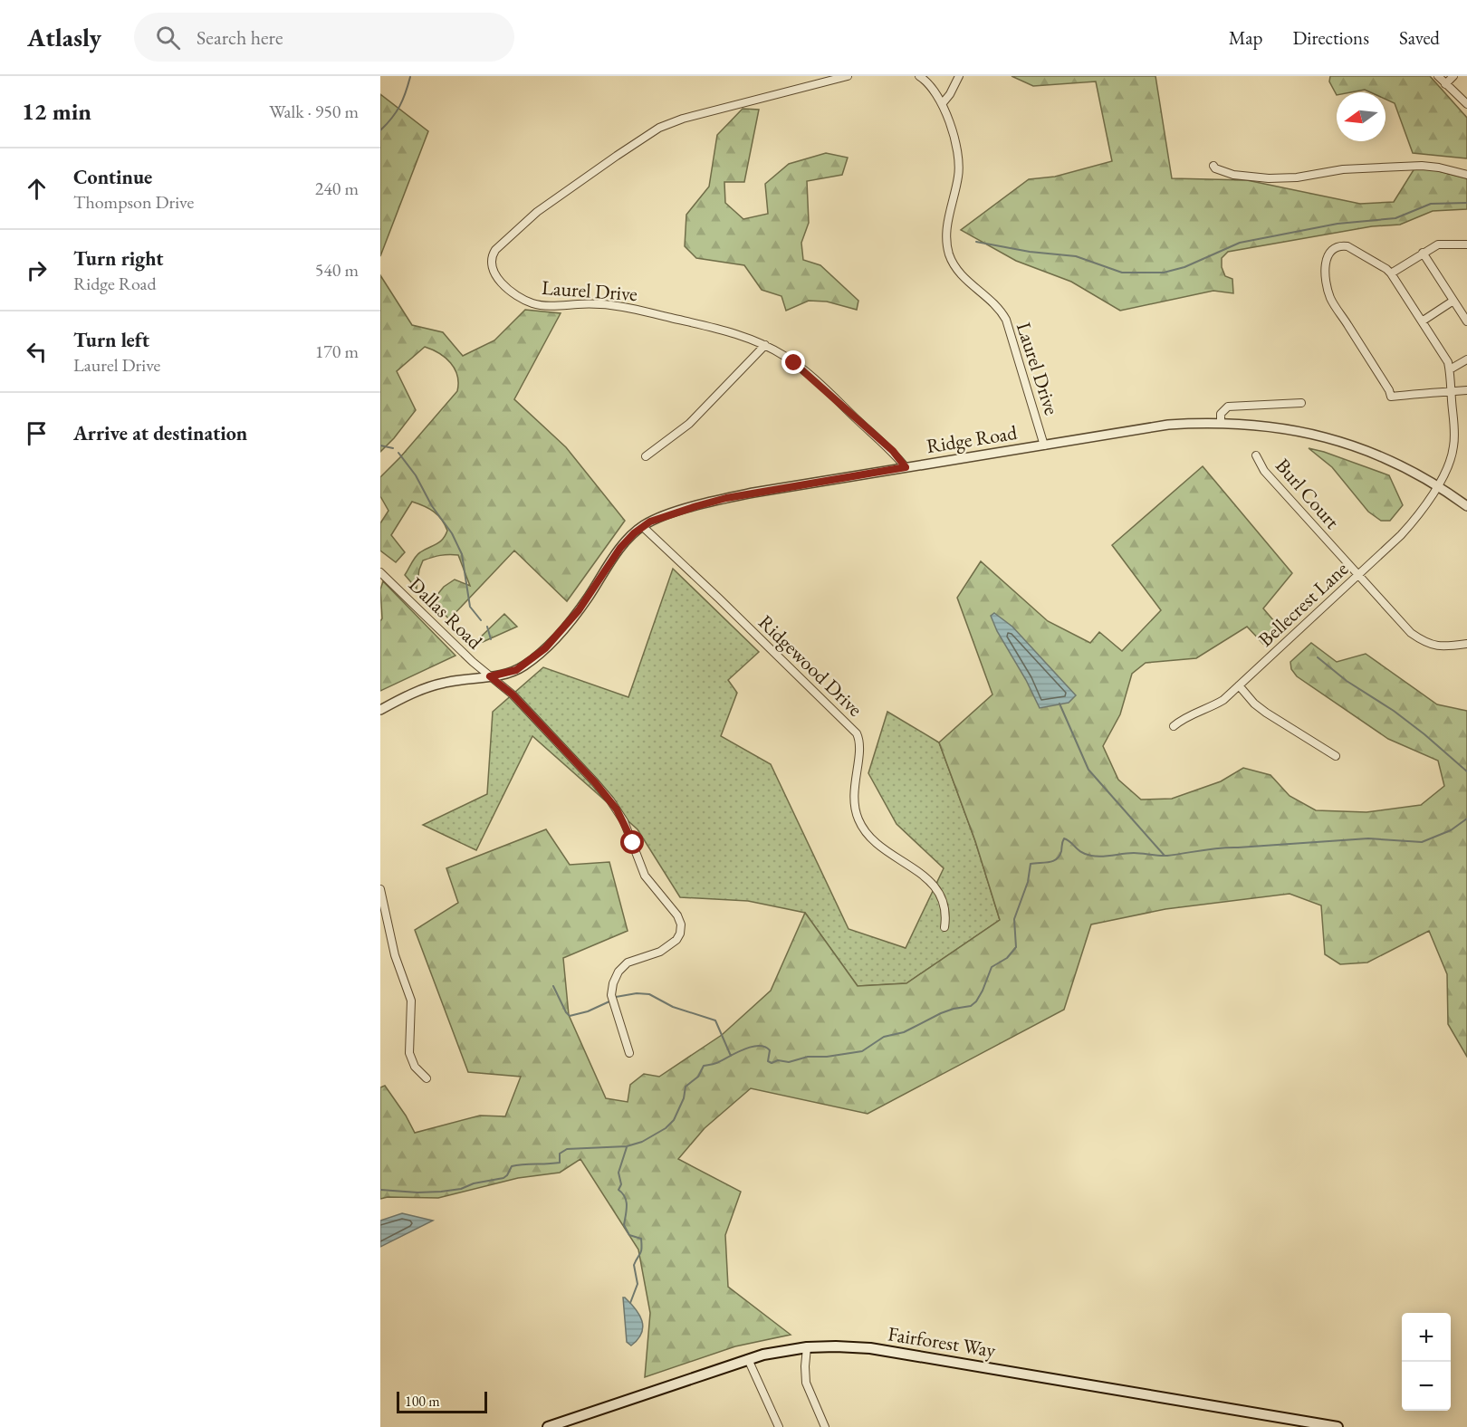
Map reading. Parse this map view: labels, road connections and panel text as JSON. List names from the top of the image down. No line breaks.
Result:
{"streets":{"main road":["Fairforest Way"],"street":["Laurel Drive","Ridge Road","Burl Court","Bellecrest Lane","Dallas Road","Ridgewood Drive"]},"crossings":[["Laurel Drive","Ridge Road"],["Ridge Road","Bellecrest Lane"],["Ridge Road","Dallas Road"],["Ridge Road","Ridgewood Drive"],["Burl Court","Bellecrest Lane"]],"scale_bar":"100 m","north":"left","page":{"header":"Atlasly","search":"Search here","nav":["Map","Directions","Saved"],"heading":["12 min","Walk · 950 m"],"list":[["Continue","Thompson Drive","240 m"],["Turn right","Ridge Road","540 m"],["Turn left","Laurel Drive","170 m"],"Arrive at destination"],"map_buttons":["+","−"],"scale":"100 m"}}
